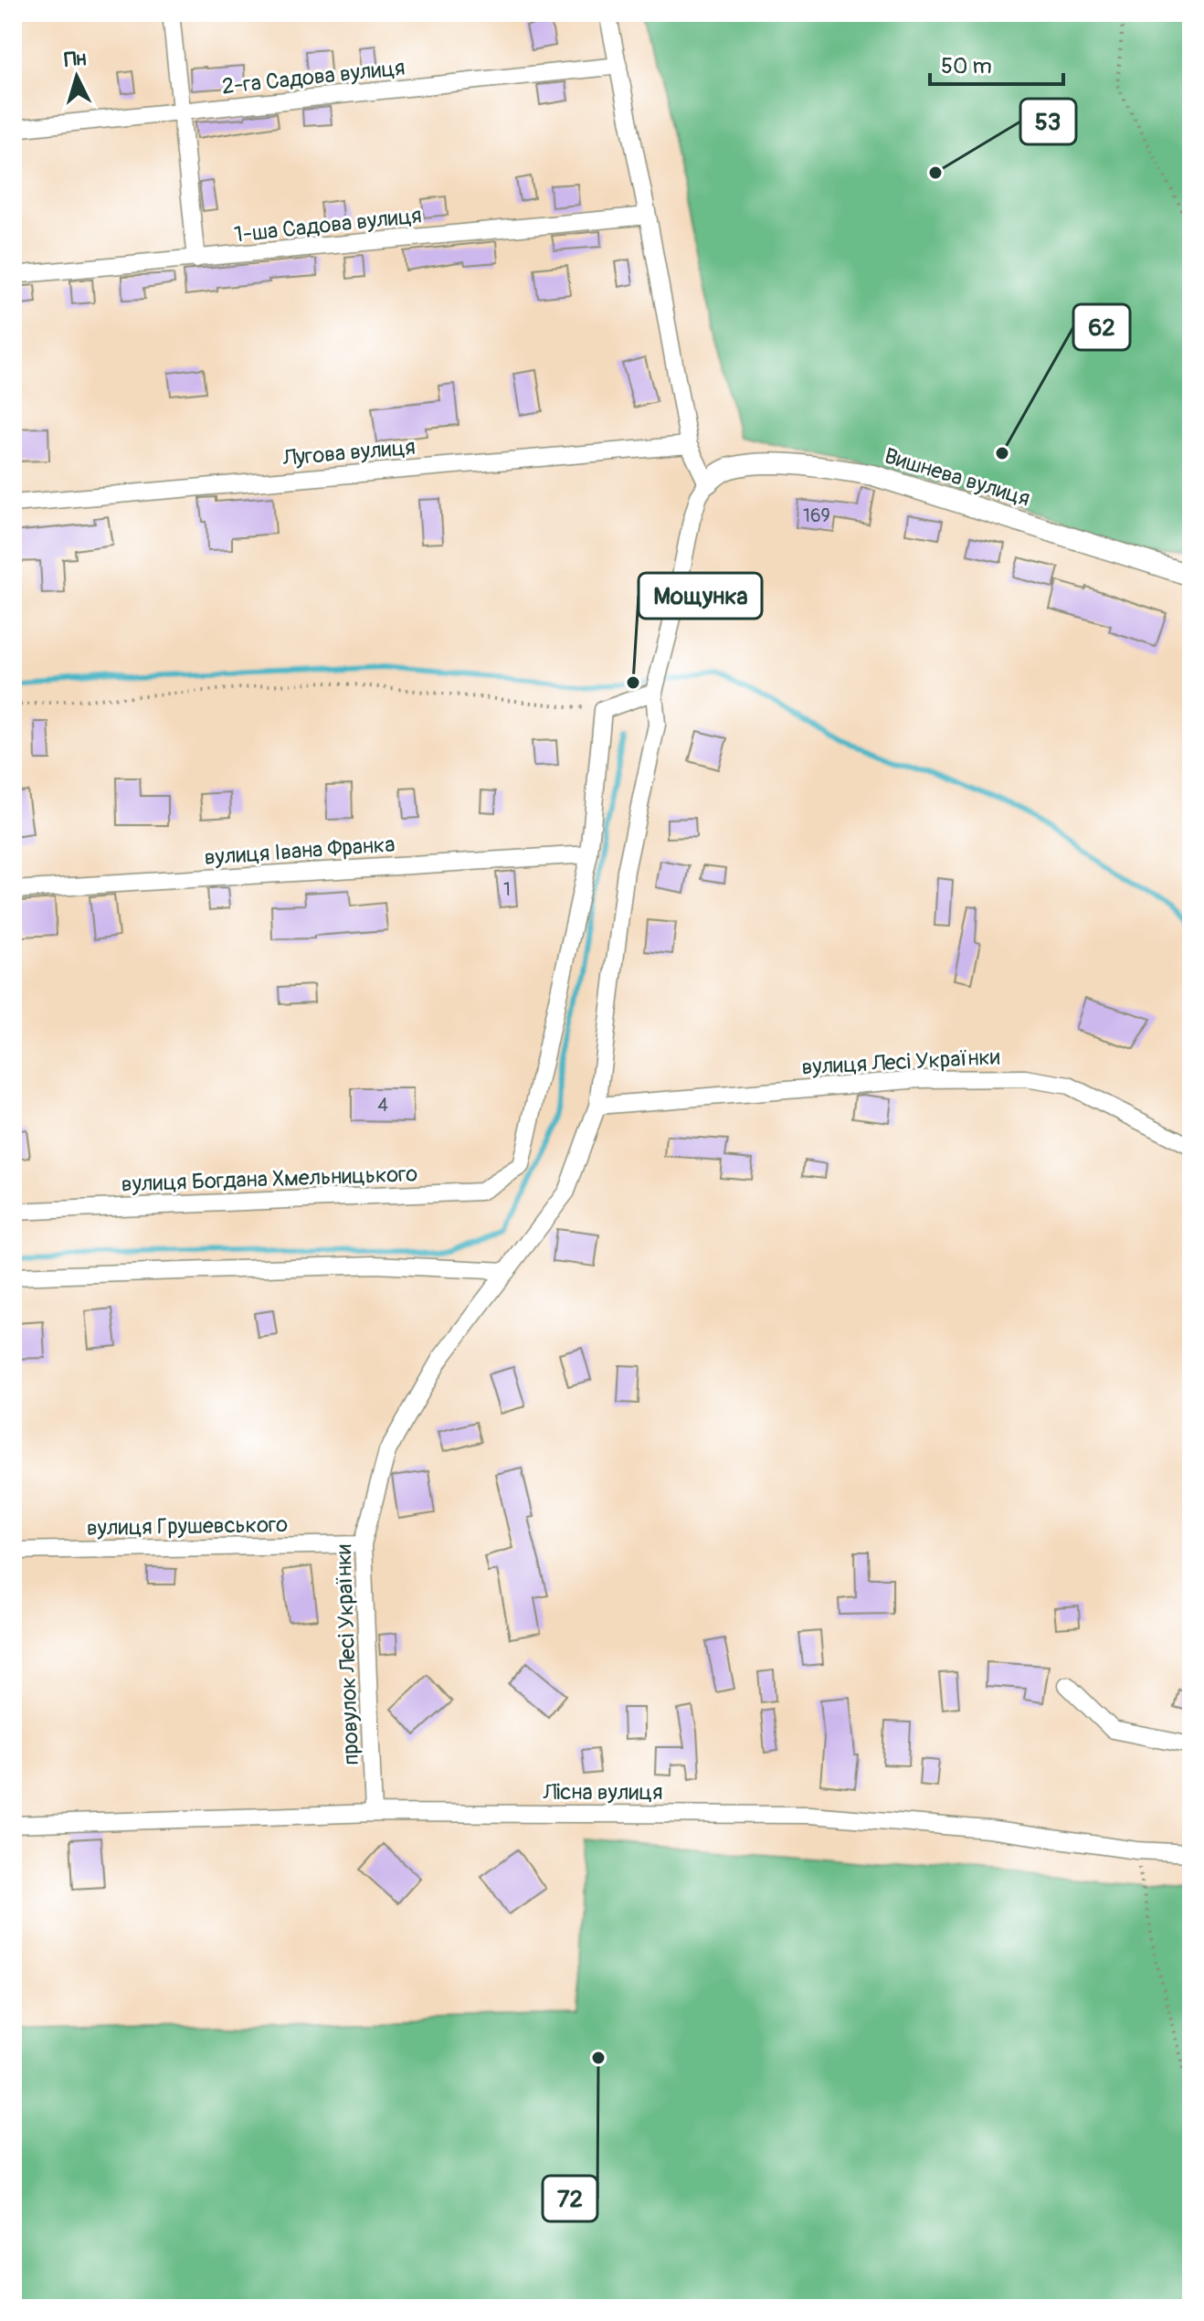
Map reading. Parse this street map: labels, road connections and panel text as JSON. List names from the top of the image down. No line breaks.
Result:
{"streets":{"street":["2-га Садова вулиця","1-ша Садова вулиця","Лугова вулиця","Вишнева вулиця","вулиця Івана Франка","вулиця Лесі Українки","вулиця Богдана Хмельницького","вулиця Грушевського","провулок Лесі Українки","Лісна вулиця"]},"crossings":[["вулиця Івана Франка","вулиця Богдана Хмельницького"],["вулиця Грушевського","провулок Лесі Українки"],["провулок Лесі Українки","Лісна вулиця"]],"places":["53","62","Мощунка","72"],"house_numbers":["169","1","4"],"scale_bar":"50 m","north":"top"}
